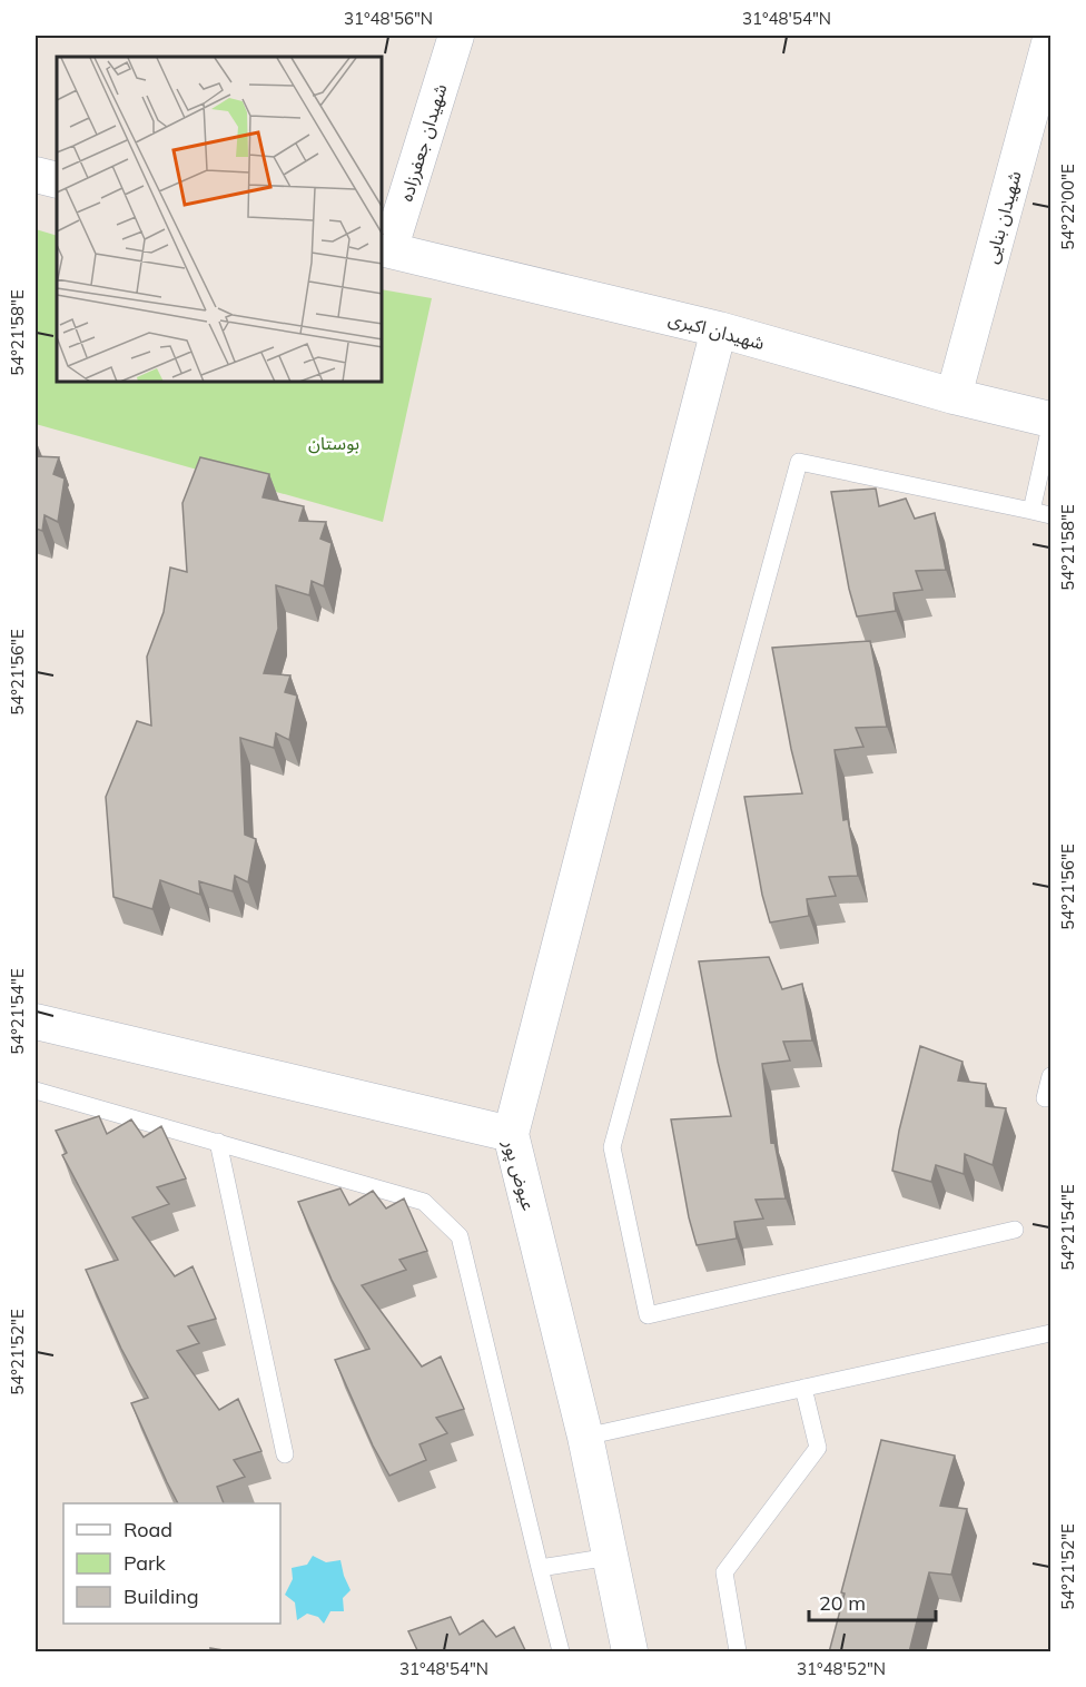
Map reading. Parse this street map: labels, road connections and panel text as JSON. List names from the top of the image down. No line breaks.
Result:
{"streets":{"street":["شهیدان جعفرزاده","شهیدان بنایی","شهیدان اکبری","عیوض پور"]},"crossings":[["شهیدان جعفرزاده","شهیدان اکبری"],["شهیدان بنایی","شهیدان اکبری"]],"parks":["بوستان"],"legend":["Road","Park","Building"],"scale_bar":"20 m","coordinates":["31°48'56\"N","31°48'54\"N","54°22'00\"E","54°21'58\"E","54°21'56\"E","54°21'54\"E","54°21'52\"E","31°48'52\"N"]}
